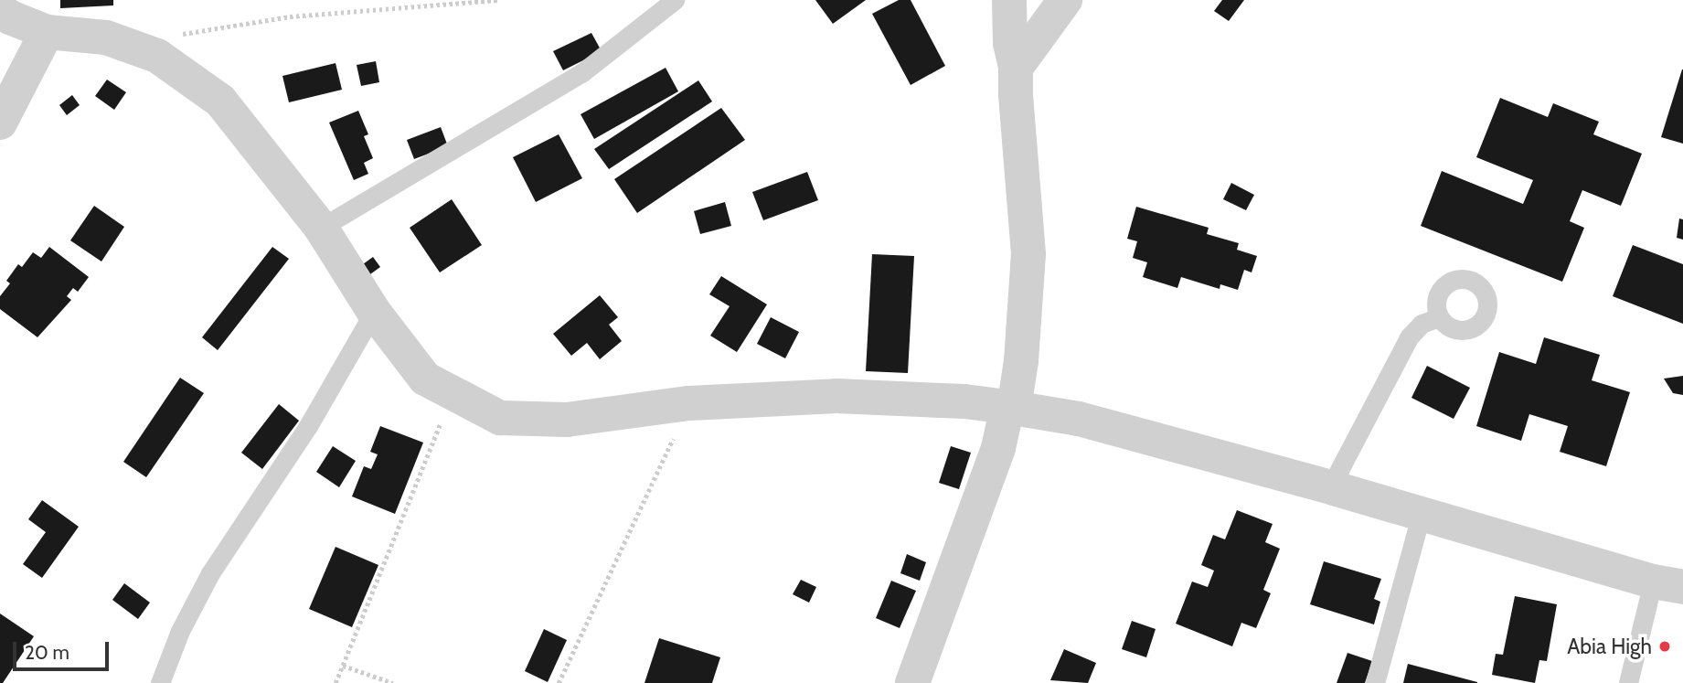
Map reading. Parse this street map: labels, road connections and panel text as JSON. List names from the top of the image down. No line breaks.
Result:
{"places":["Abia High"],"scale_bar":"20 m"}
